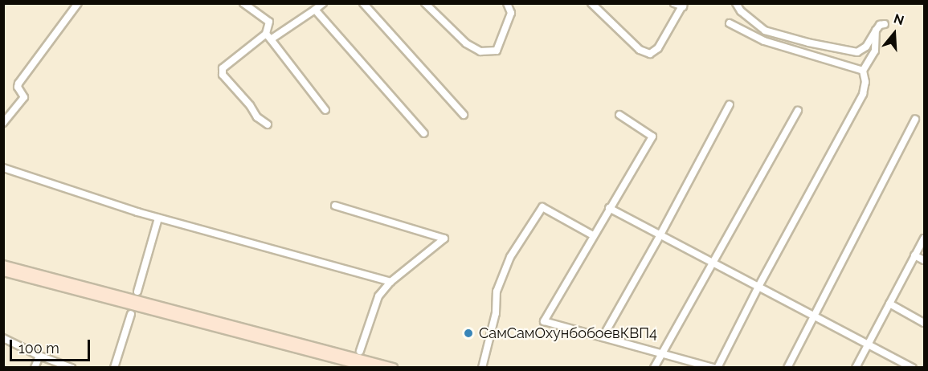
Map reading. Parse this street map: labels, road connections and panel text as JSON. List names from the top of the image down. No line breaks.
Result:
{"places":["СамСамОхунбобоевКВП4"],"scale_bar":"100 m","north":"top"}
